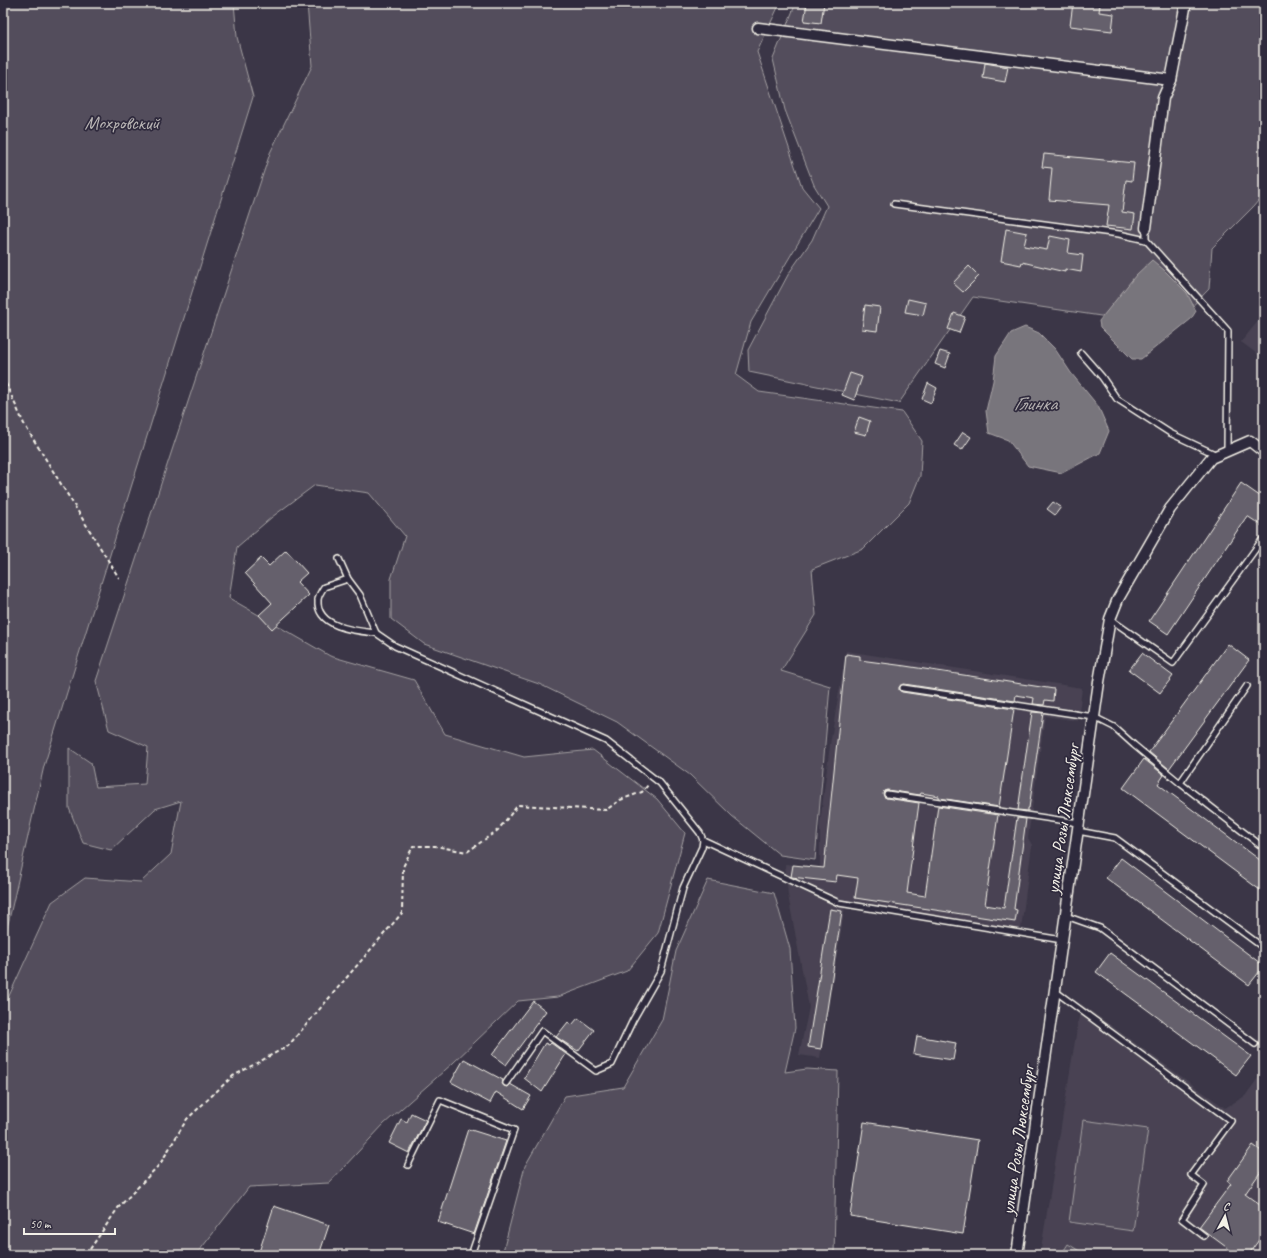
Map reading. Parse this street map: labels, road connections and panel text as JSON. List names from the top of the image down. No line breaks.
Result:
{"streets":{"street":["улица Розы Люксембург"]},"water":["Глинка"],"parks":["Мохровский"],"scale_bar":"50 m","north":"top"}
